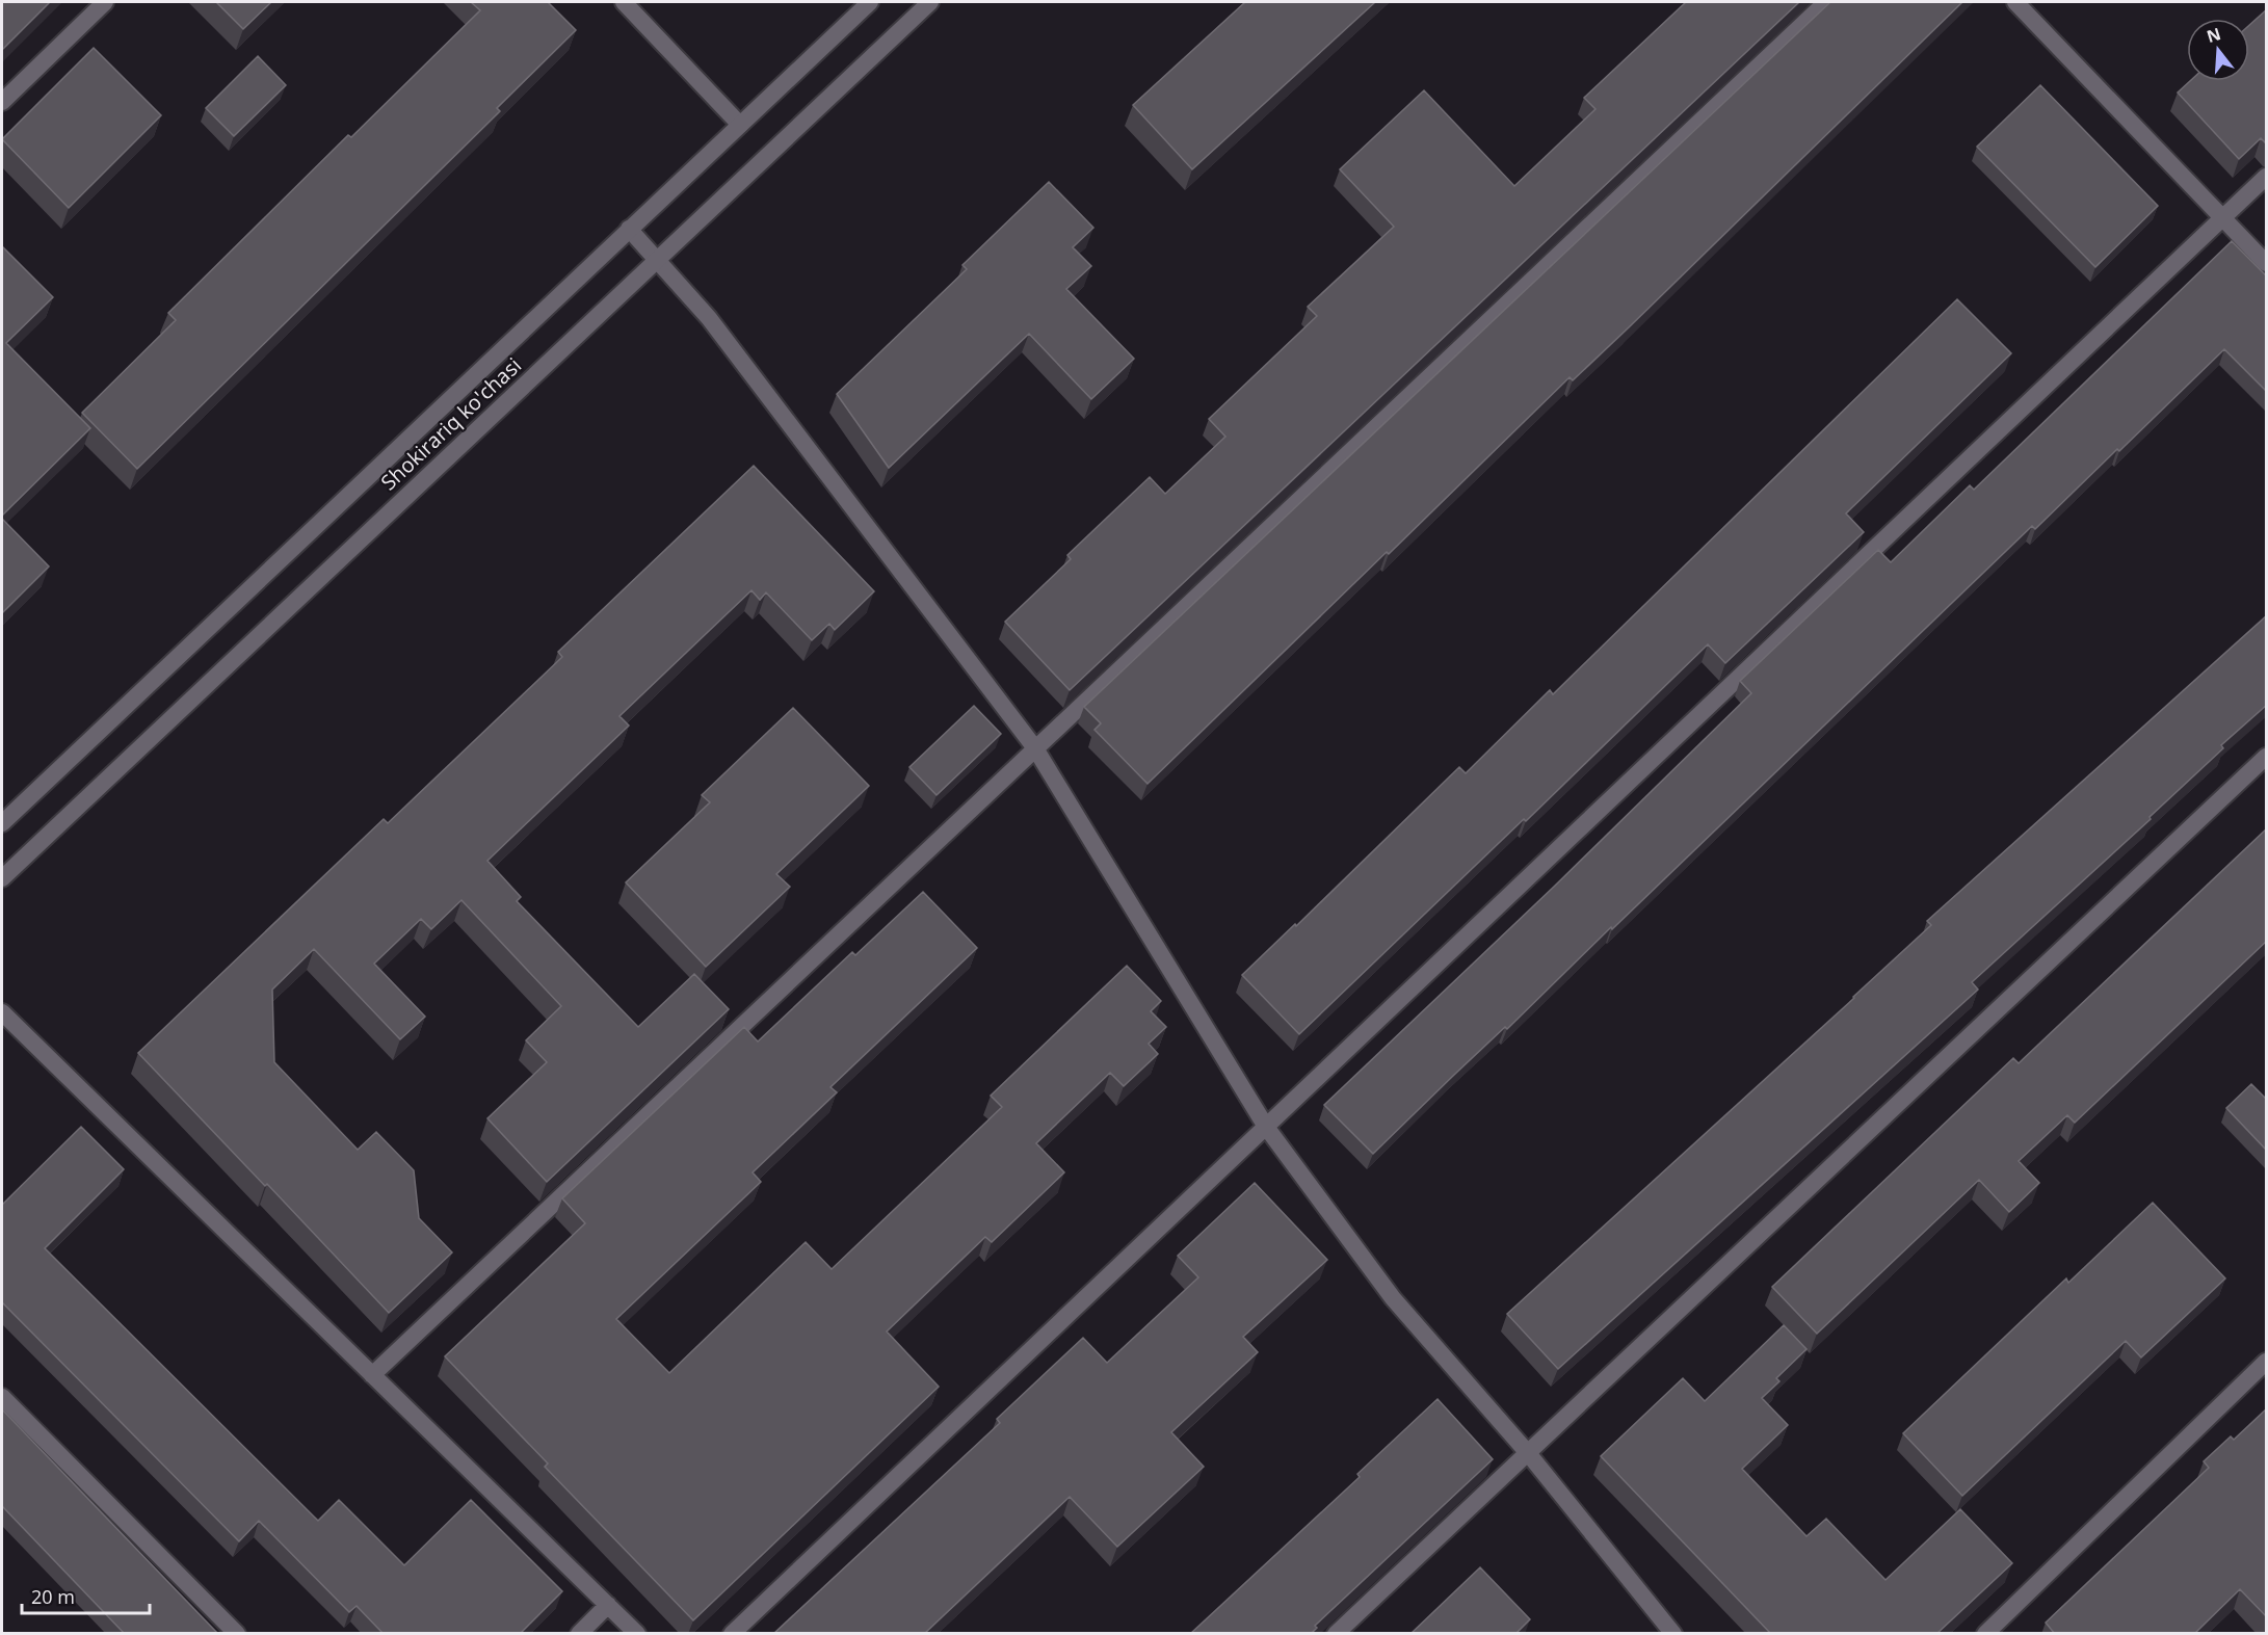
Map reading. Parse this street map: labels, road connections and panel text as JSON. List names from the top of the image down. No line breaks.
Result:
{"streets":{"street":["Shokirariq ko'chasi"]},"scale_bar":"20 m","north":"top"}
